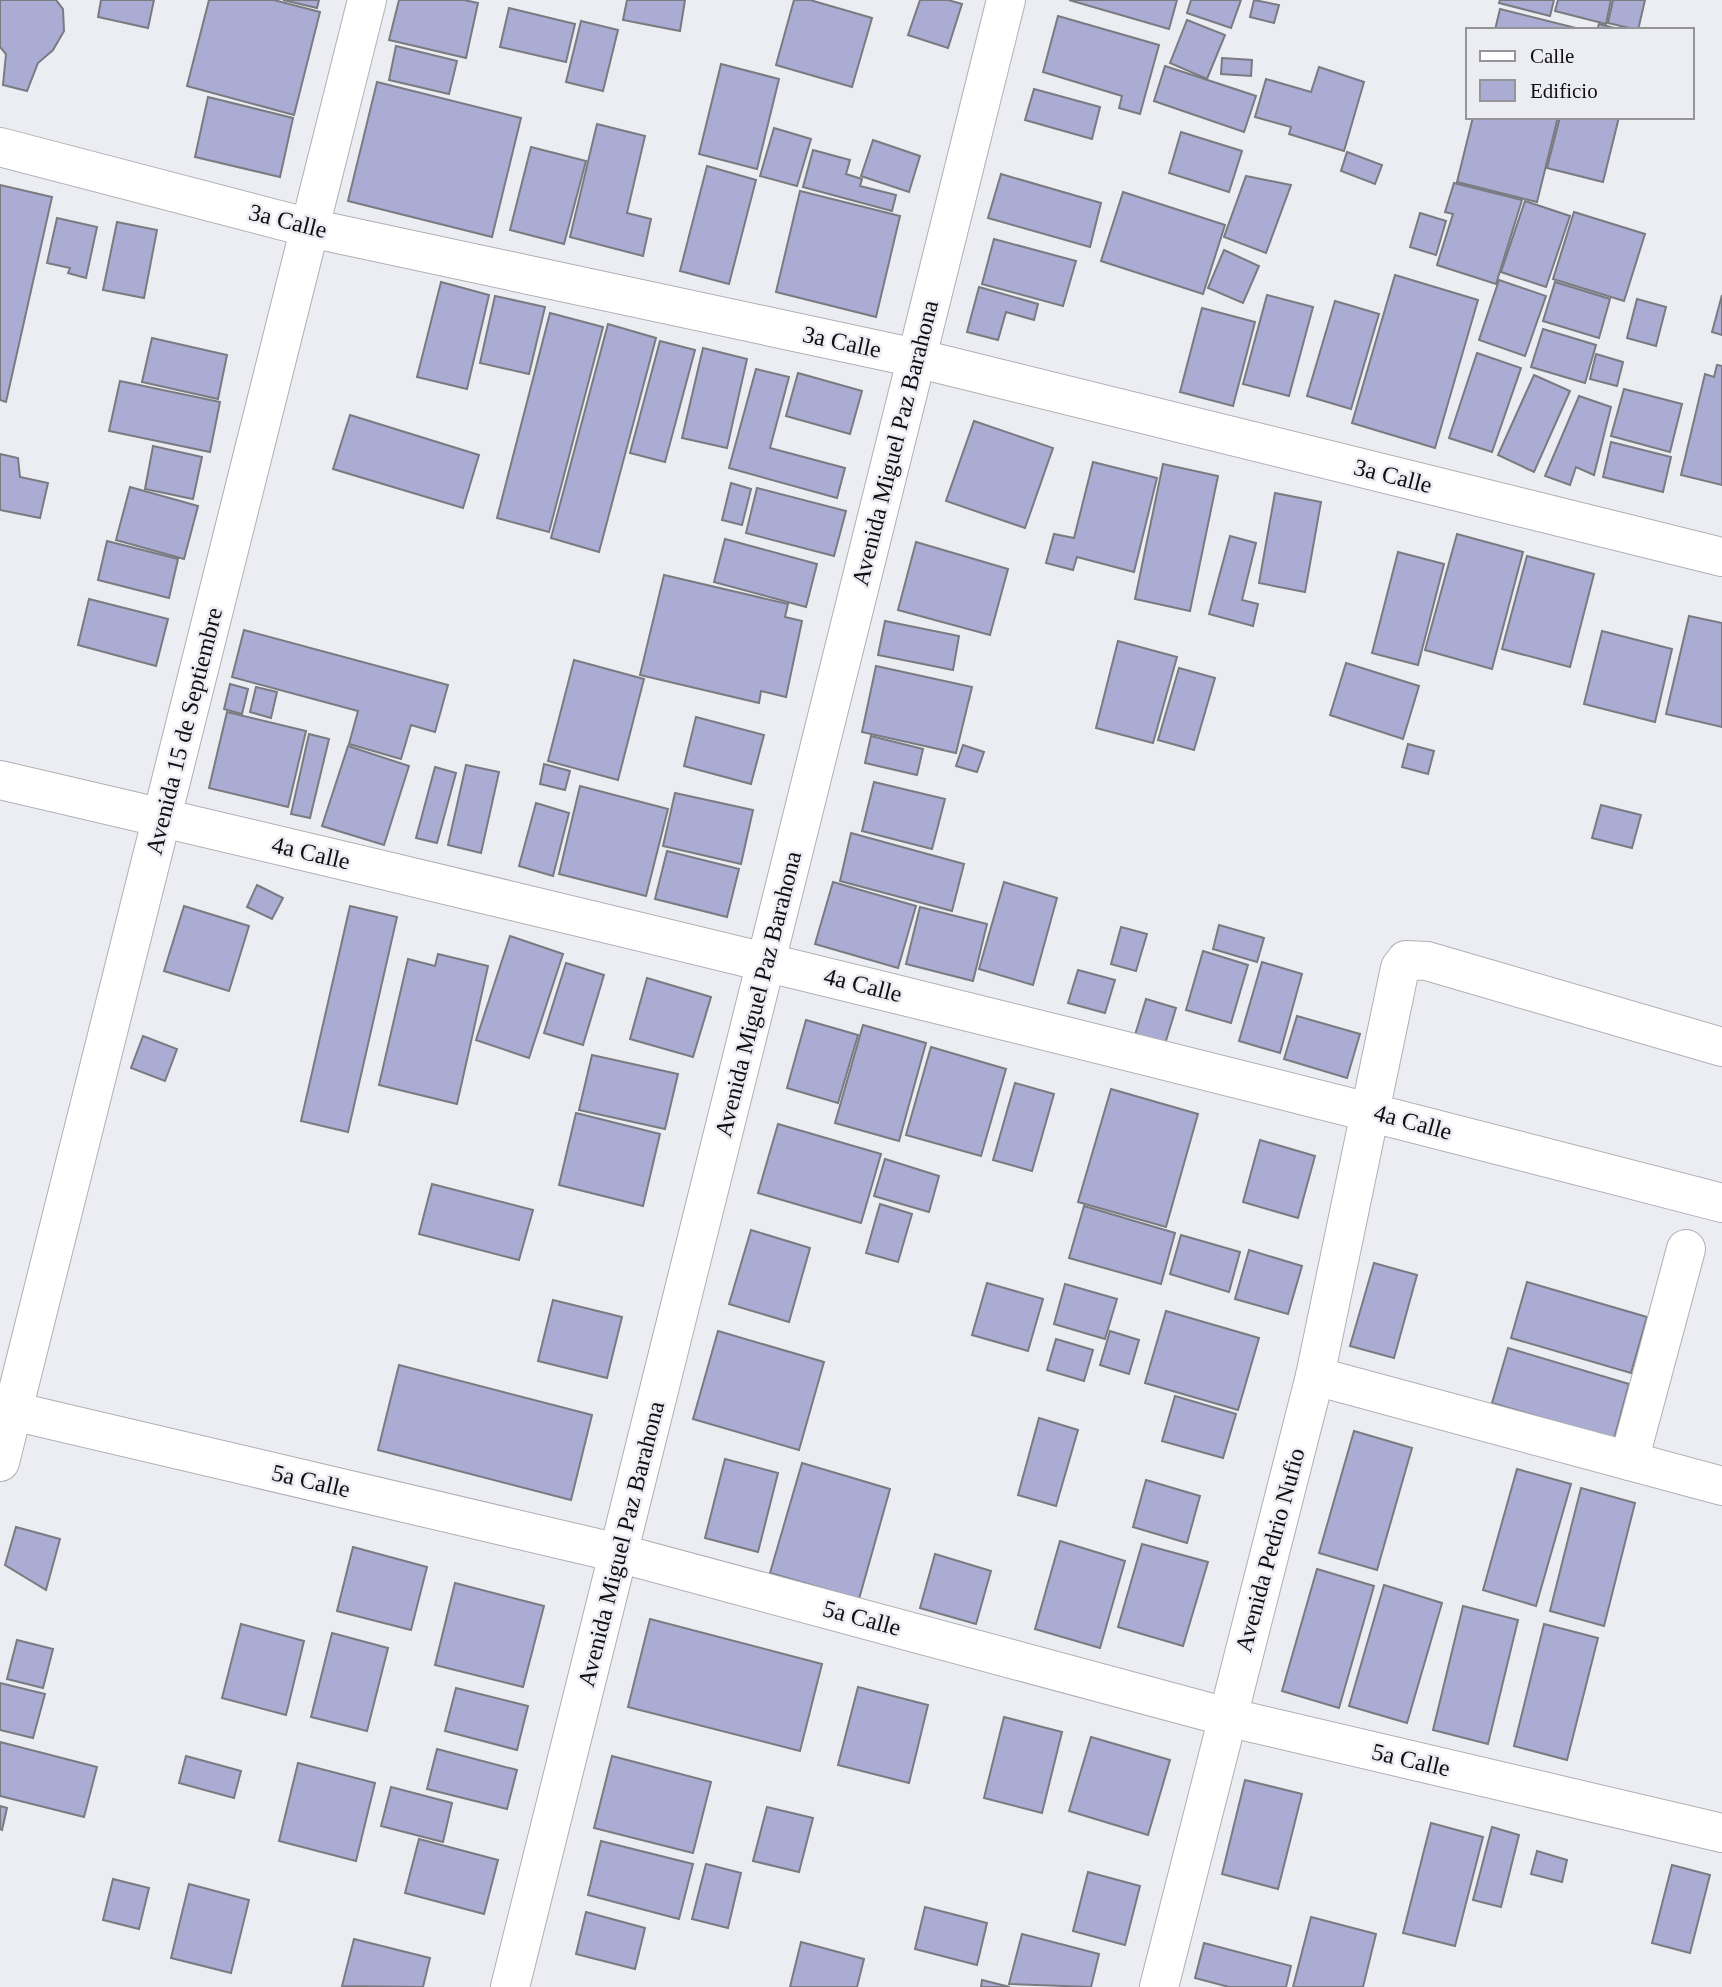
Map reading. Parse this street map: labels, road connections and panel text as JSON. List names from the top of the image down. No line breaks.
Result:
{"streets":{"street":["3a Calle","Avenida Miguel Paz Barahona","Avenida 15 de Septiembre","4a Calle","5a Calle","Avenida Pedrio Nufio"]},"crossings":[["3a Calle","Avenida Miguel Paz Barahona"],["3a Calle","Avenida 15 de Septiembre"],["Avenida Miguel Paz Barahona","4a Calle"],["Avenida Miguel Paz Barahona","5a Calle"],["Avenida 15 de Septiembre","4a Calle"],["Avenida 15 de Septiembre","5a Calle"],["4a Calle","Avenida Pedrio Nufio"],["5a Calle","Avenida Pedrio Nufio"]],"legend":["Calle","Edificio"]}
